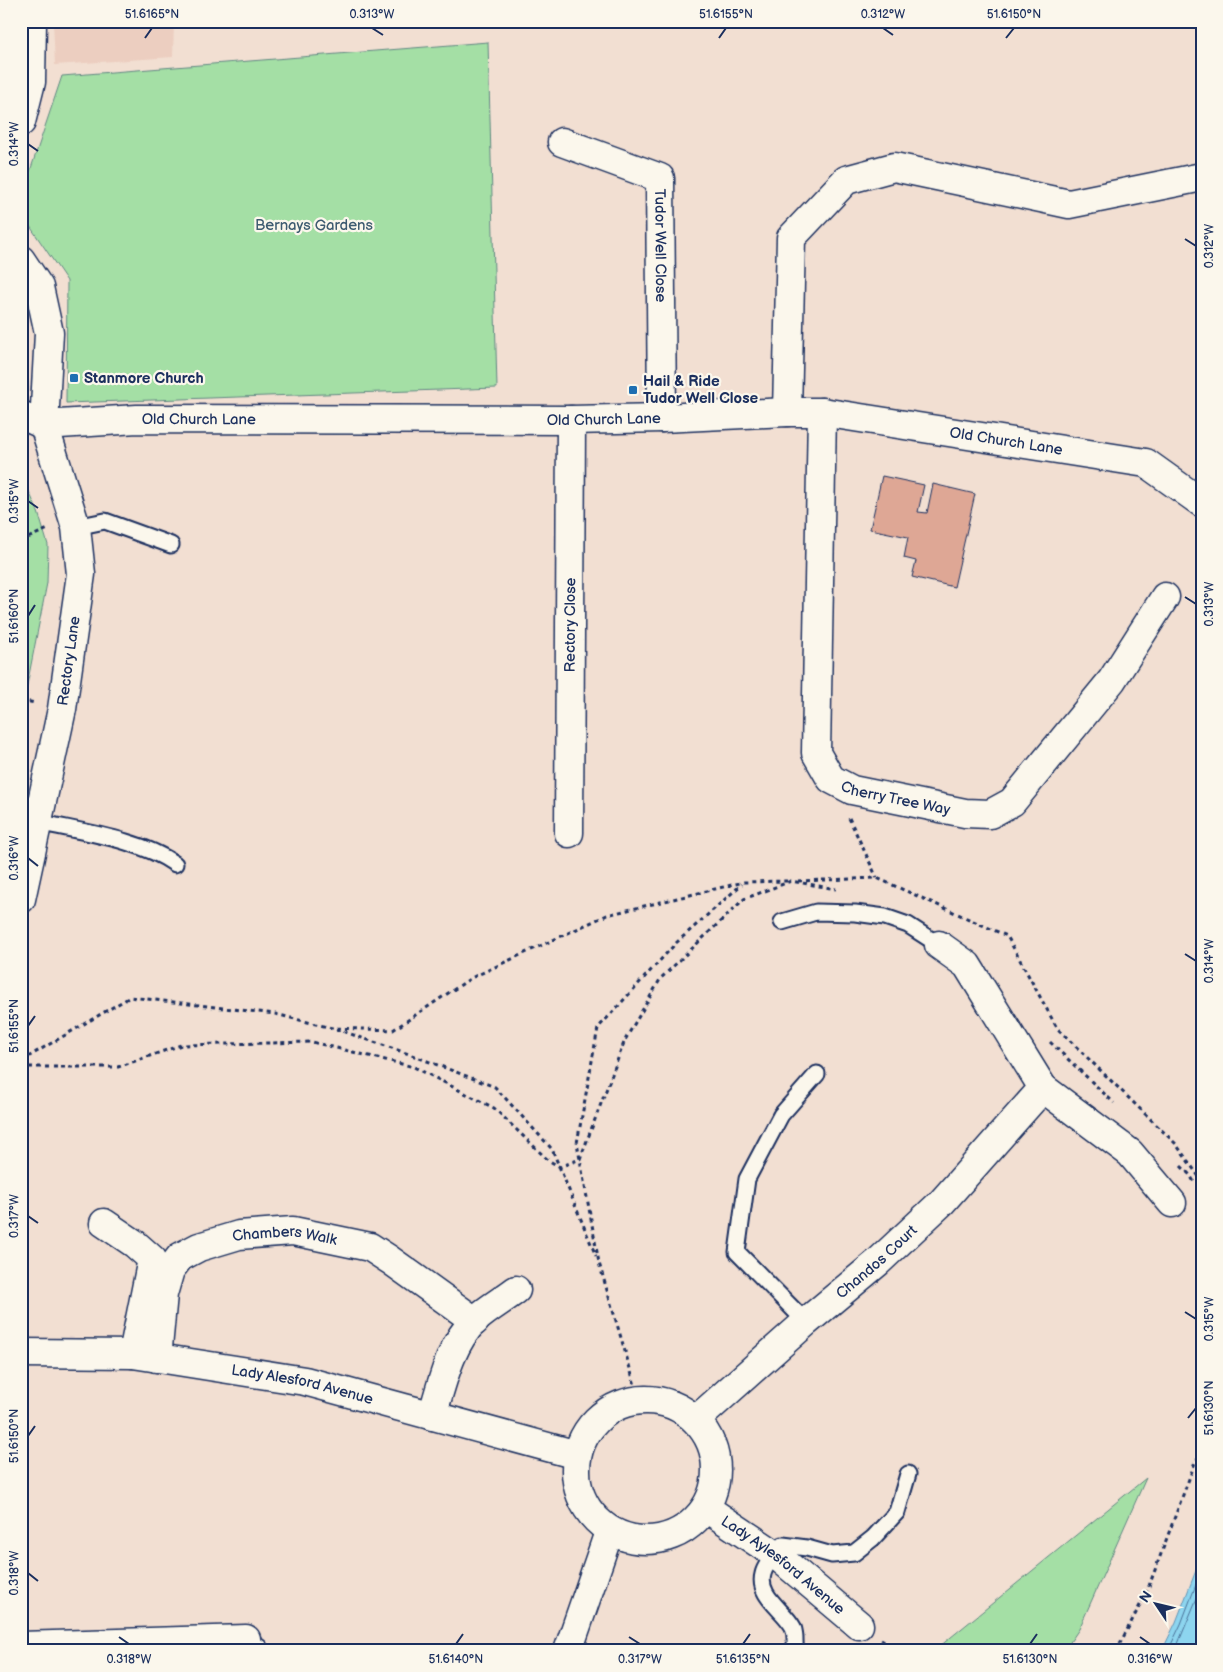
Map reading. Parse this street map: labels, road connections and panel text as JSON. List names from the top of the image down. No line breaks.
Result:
{"streets":{"street":["Tudor Well Close","Old Church Lane","Rectory Close","Rectory Lane","Cherry Tree Way","Chambers Walk","Chandos Court","Lady Alesford Avenue","Lady Aylesford Avenue"]},"crossings":[["Tudor Well Close","Old Church Lane"],["Old Church Lane","Rectory Close"],["Old Church Lane","Rectory Lane"],["Old Church Lane","Cherry Tree Way"],["Chambers Walk","Lady Alesford Avenue"],["Chandos Court","Lady Alesford Avenue"],["Chandos Court","Lady Aylesford Avenue"],["Lady Alesford Avenue","Lady Aylesford Avenue"]],"parks":["Bernays Gardens"],"places":{"transit":["Stanmore Church","Hail & Ride Tudor Well Close"]},"north":"top left","coordinates":["51.6165°N","0.313°W","51.6155°N","0.312°W","51.6150°N","0.314°W","0.315°W","51.6160°N","0.316°W","0.317°W","51.6130°N","0.318°W","51.6140°N","51.6135°N"]}
